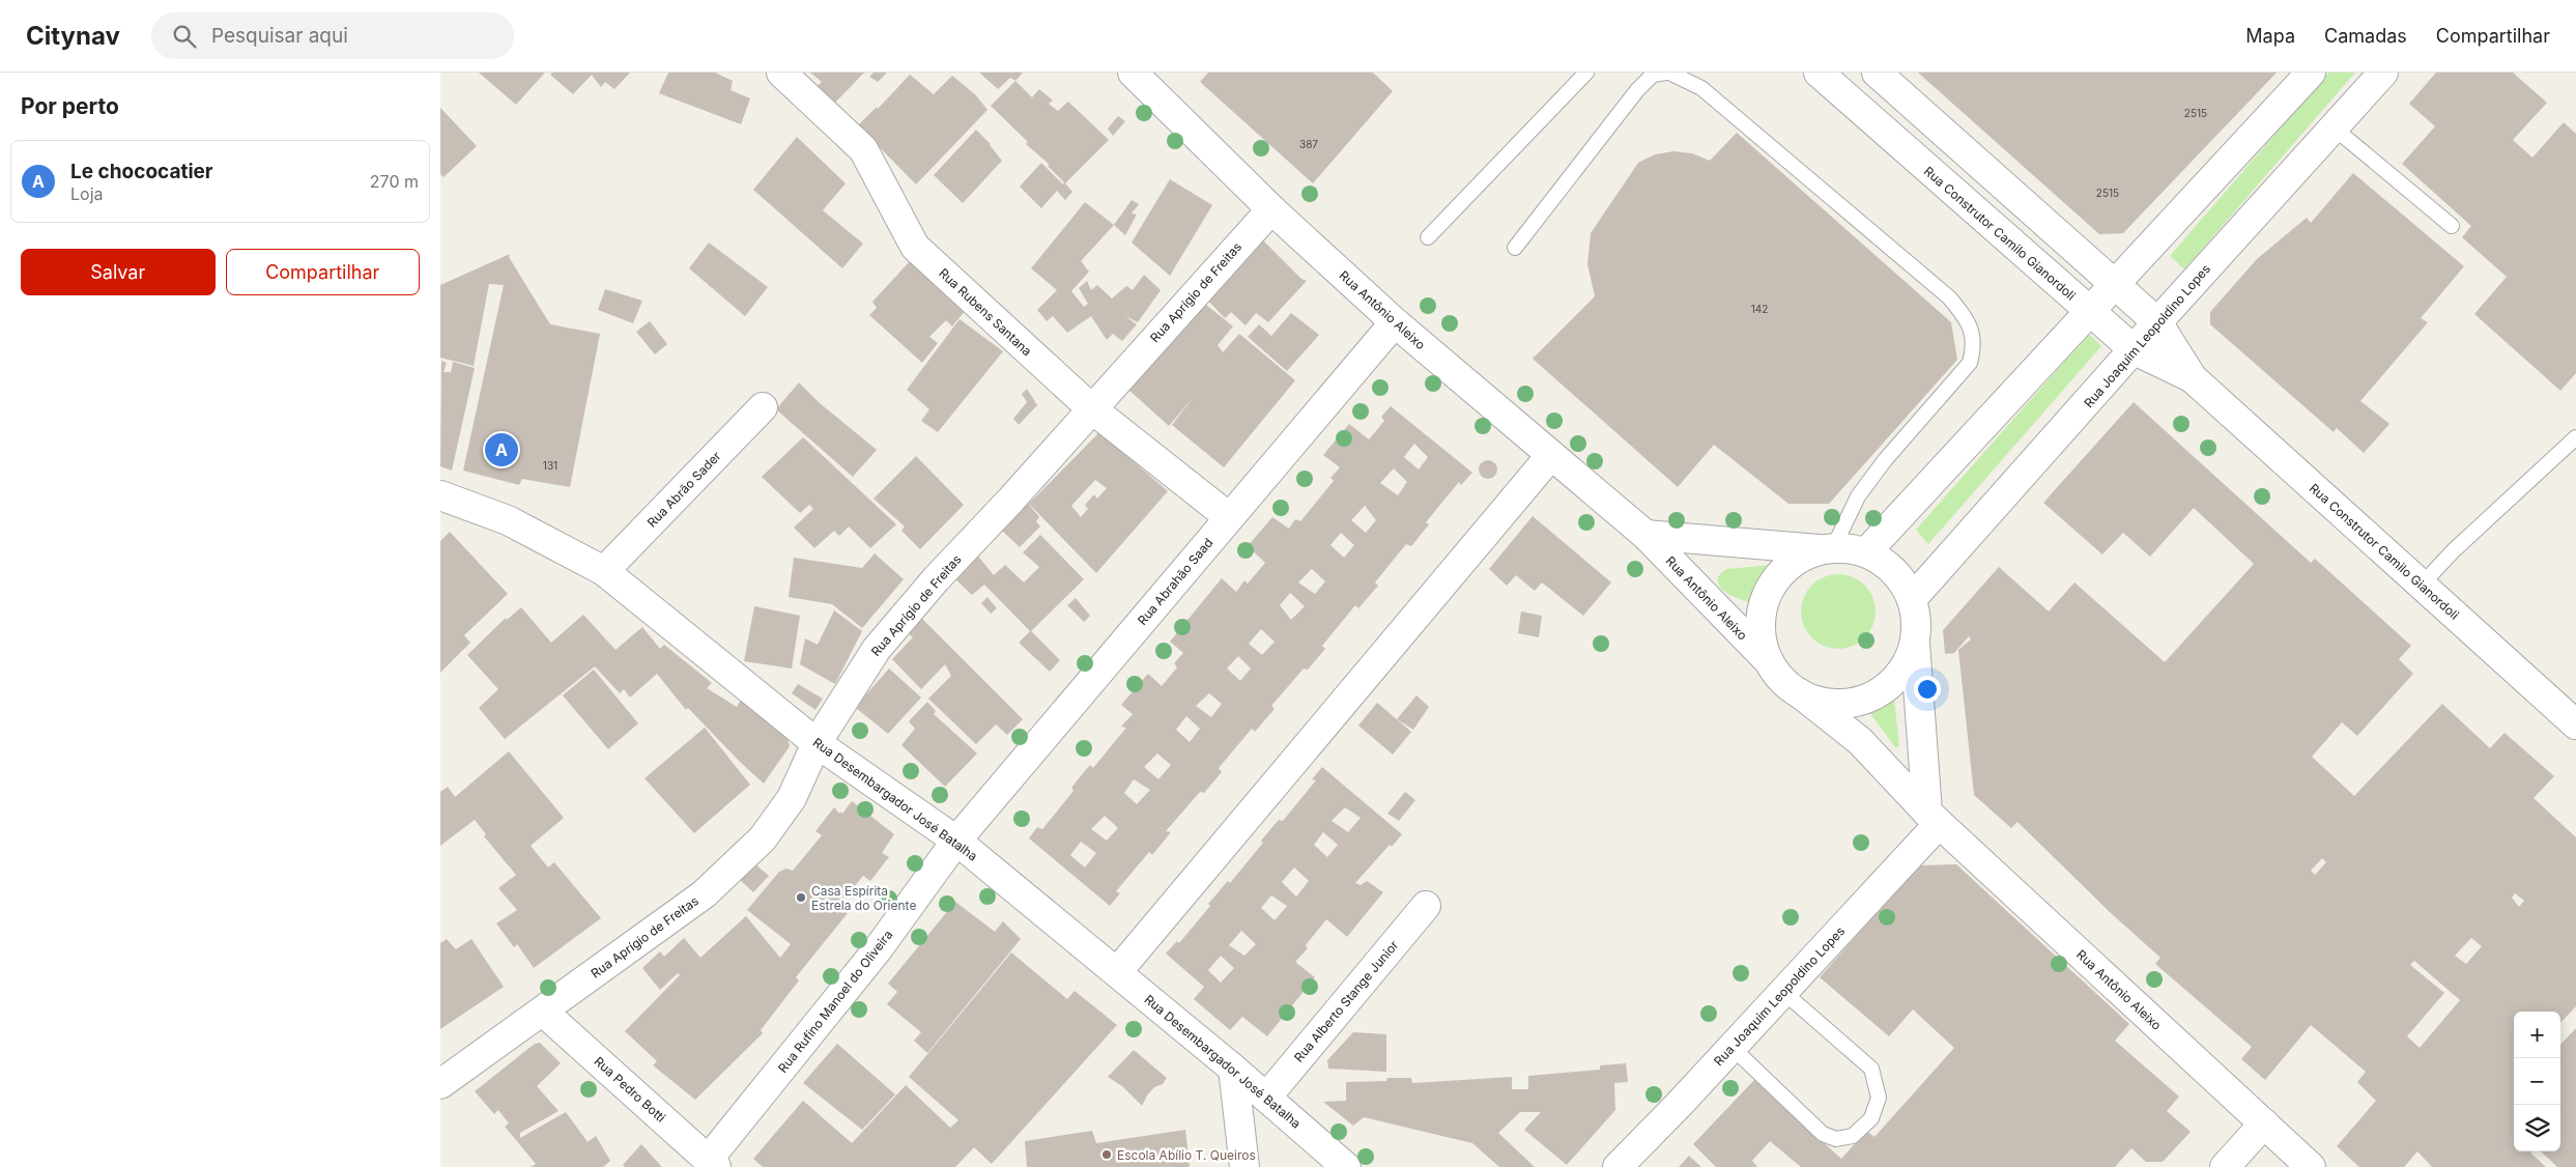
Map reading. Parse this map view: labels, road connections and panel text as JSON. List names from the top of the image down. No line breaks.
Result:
{"streets":{"street":["Rua Construtor Camilo Gianordoli","Rua Aprígio de Freitas","Rua Antônio Aleixo","Rua Rubens Santana","Rua Joaquim Leopoldino Lopes","Rua Abrão Sader","Rua Abrahão Saad","Rua Desembargador José Batalha","Rua Rufino Manoel do Oliveira","Rua Alberto Stange Junior","Rua Pedro Botti"]},"crossings":[["Rua Construtor Camilo Gianordoli","Rua Joaquim Leopoldino Lopes"],["Rua Aprígio de Freitas","Rua Antônio Aleixo"],["Rua Aprígio de Freitas","Rua Rubens Santana"],["Rua Aprígio de Freitas","Rua Desembargador José Batalha"],["Rua Aprígio de Freitas","Rua Pedro Botti"],["Rua Antônio Aleixo","Rua Joaquim Leopoldino Lopes"],["Rua Antônio Aleixo","Rua Abrahão Saad"],["Rua Rubens Santana","Rua Abrahão Saad"],["Rua Abrão Sader","Rua Desembargador José Batalha"],["Rua Abrahão Saad","Rua Desembargador José Batalha"],["Rua Abrahão Saad","Rua Rufino Manoel do Oliveira"],["Rua Desembargador José Batalha","Rua Rufino Manoel do Oliveira"],["Rua Desembargador José Batalha","Rua Alberto Stange Junior"],["Rua Rufino Manoel do Oliveira","Rua Pedro Botti"]],"places":["Casa Espírita Estrela do Oriente","Escola Abílio T. Queiros"],"house_numbers":["2515","387","2515","142","131"],"page":{"header":"Citynav","search":"Pesquisar aqui","nav":["Mapa","Camadas","Compartilhar"],"heading":"Por perto","list":[{"mark":"A","name":"Le chococatier","note":"Loja","value":"270 m"}],"buttons":["Salvar","Compartilhar"],"pins":"A","map_buttons":["+","−"]}}
